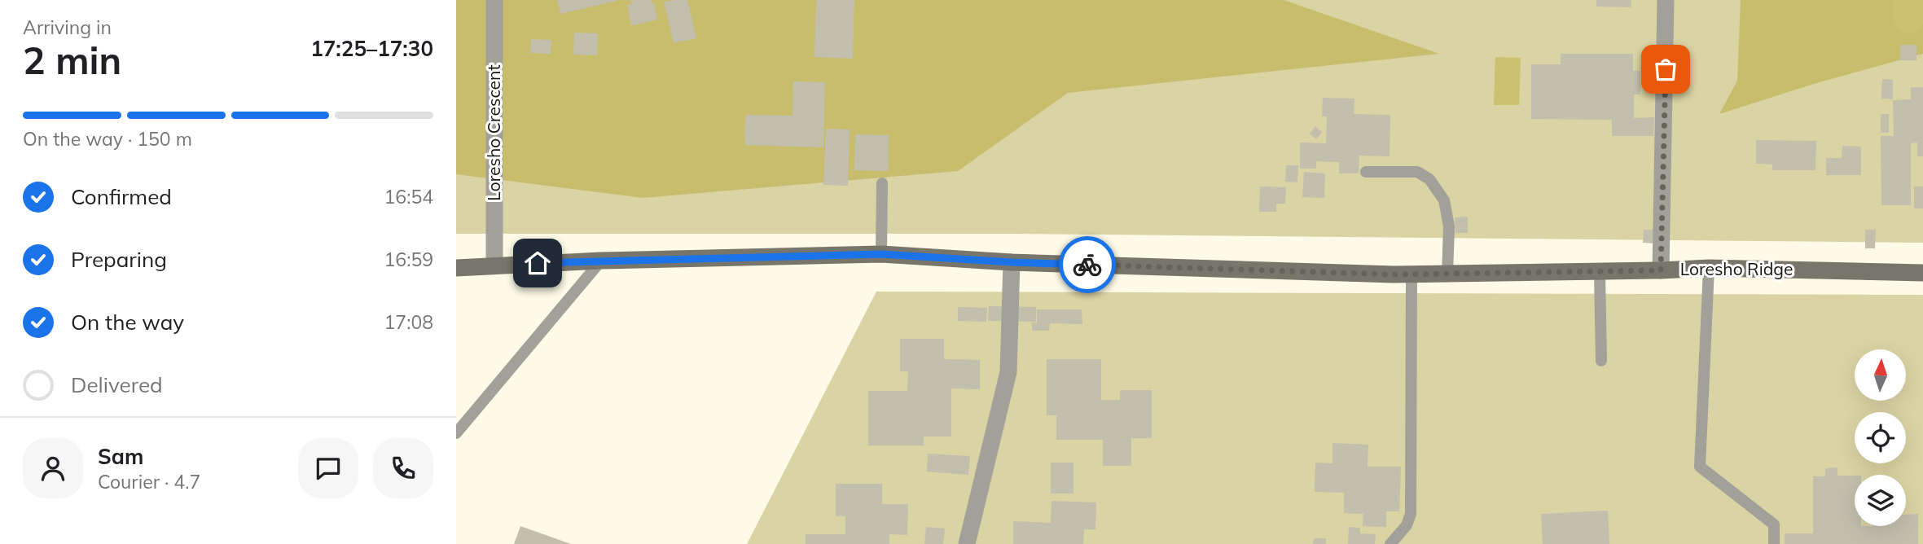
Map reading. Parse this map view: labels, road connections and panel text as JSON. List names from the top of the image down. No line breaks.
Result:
{"streets":{"main road":["Loresho Ridge"],"street":["Loresho Crescent"]},"crossings":[["Loresho Crescent","Loresho Ridge"]],"north":"top","page":{"heading":["2 min","Arriving in","17:25–17:30"],"panel":["Sam","Courier · 4.7"],"bar":"On the way · 150 m","list":[["Confirmed","16:54"],["Preparing","16:59"],["On the way","17:08"],"Delivered"]}}
